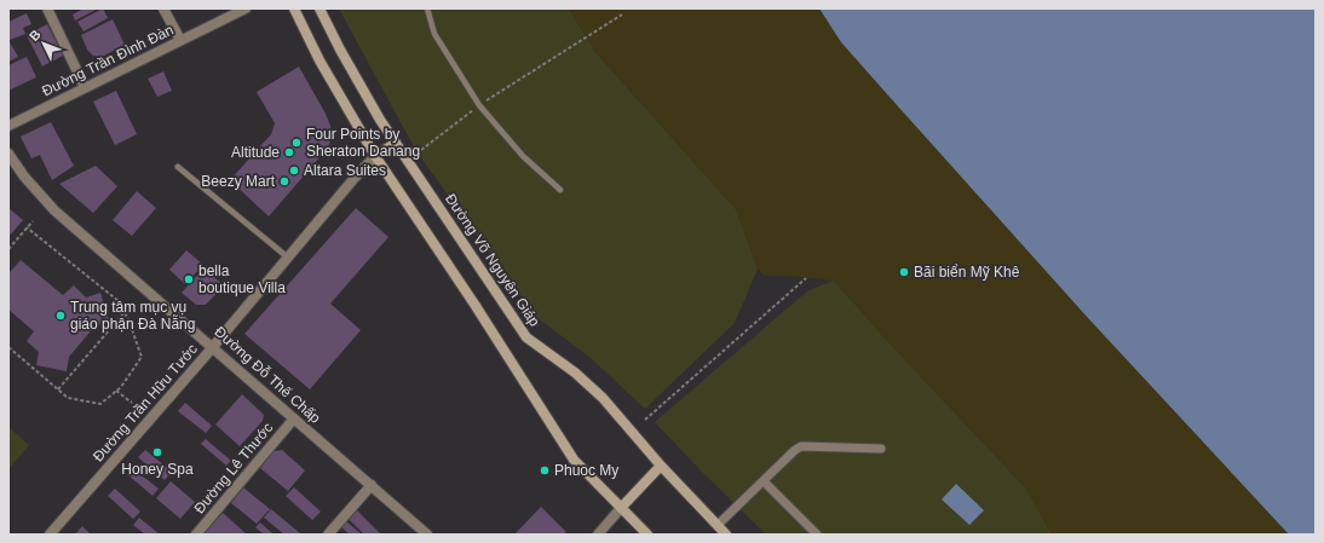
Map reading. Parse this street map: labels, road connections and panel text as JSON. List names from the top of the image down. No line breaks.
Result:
{"streets":{"main road":["Đường Võ Nguyên Giáp"],"street":["Đường Trần Đình Đàn","Đường Đỗ Thế Chấp","Đường Trần Hữu Tước","Đường Lê Thước"]},"crossings":[["Đường Đỗ Thế Chấp","Đường Trần Hữu Tước"],["Đường Đỗ Thế Chấp","Đường Lê Thước"]],"places":["Four Points by Sheraton Danang","Altitude","Altara Suites","Beezy Mart","Bãi biển Mỹ Khê","bella boutique Villa","Trung tâm mục vụ giáo phận Đà Nẵng","Honey Spa","Phuoc My"],"north":"top left"}
